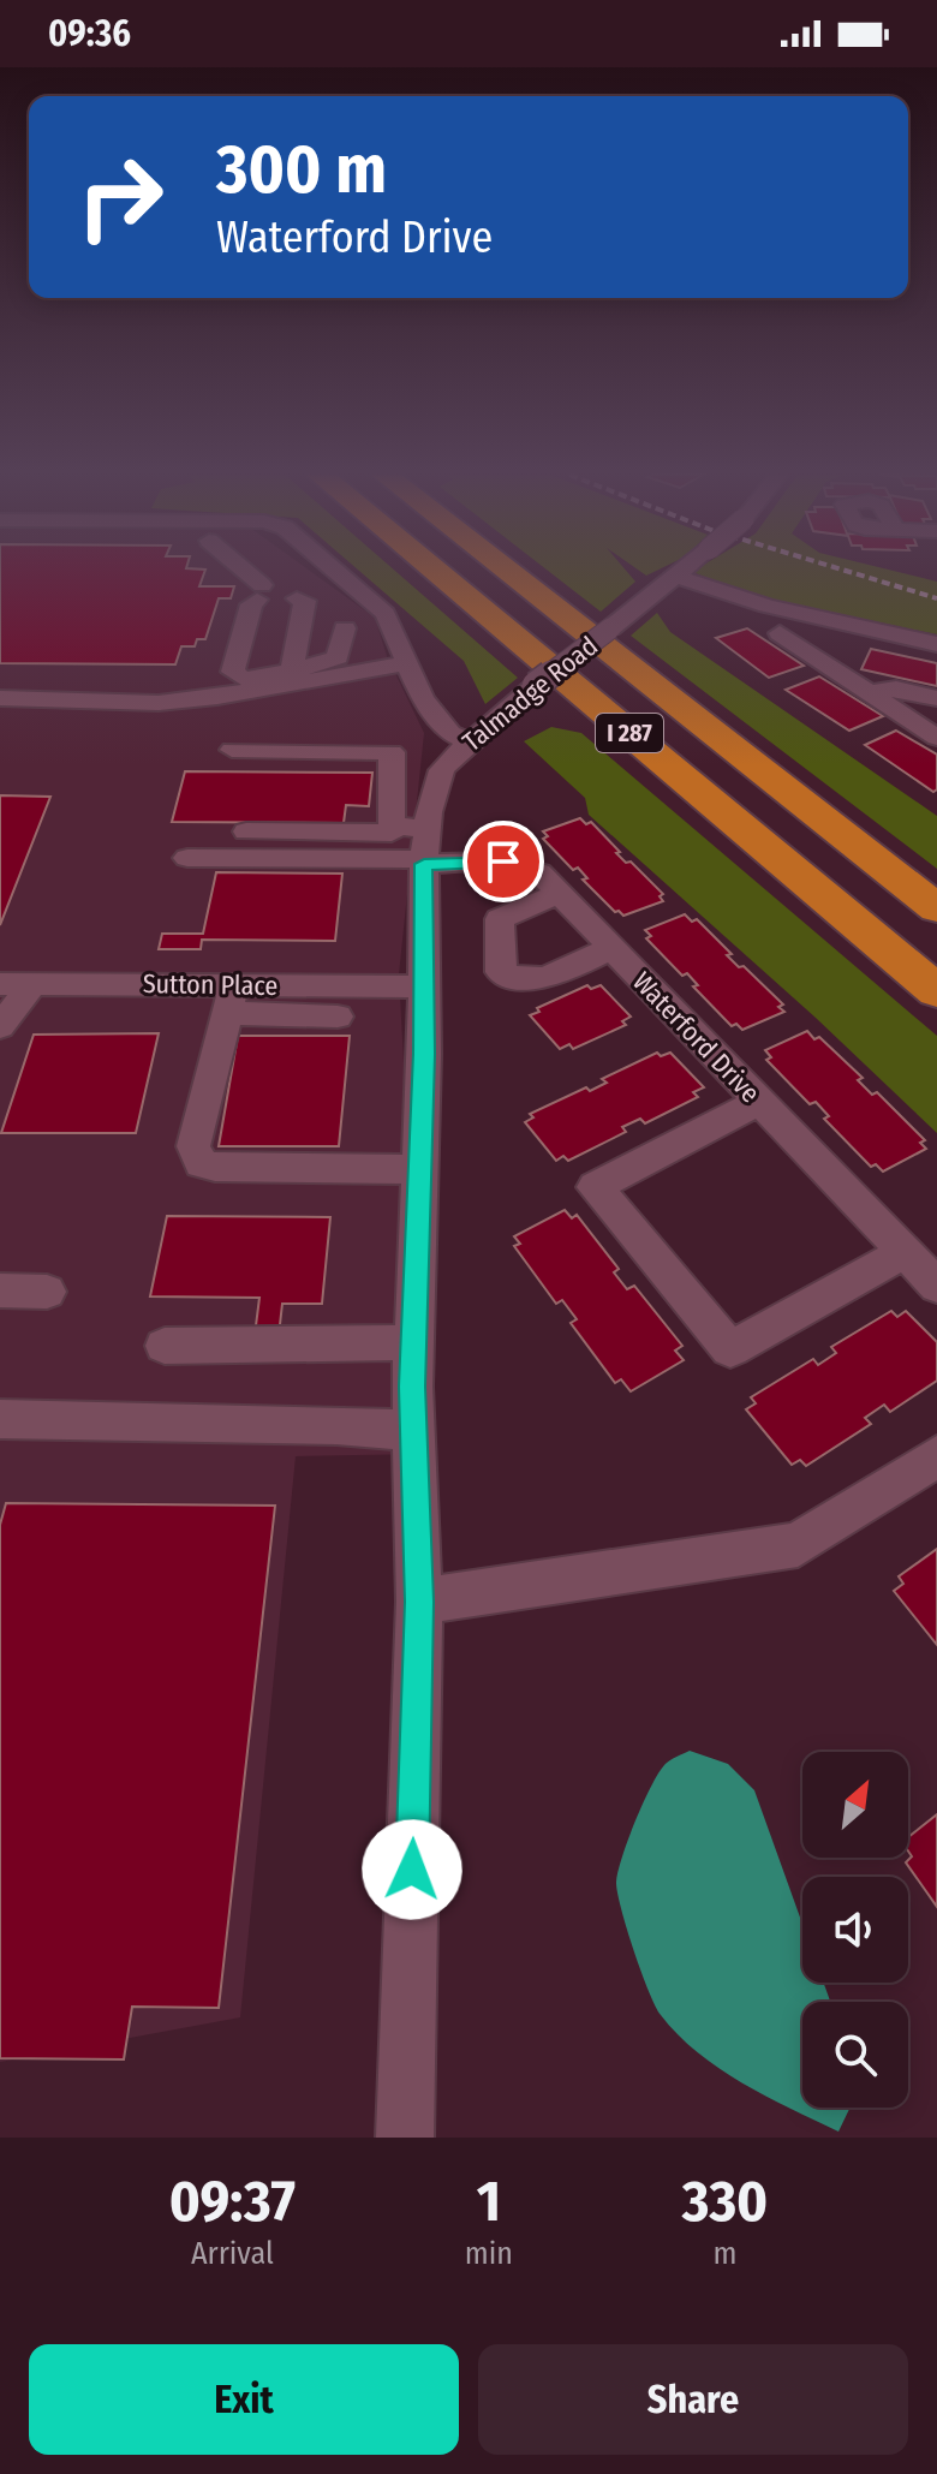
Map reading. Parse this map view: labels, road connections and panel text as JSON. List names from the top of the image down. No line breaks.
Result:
{"streets":{"highway":["I 287"],"street":["Talmadge Road","Sutton Place","Waterford Drive"]},"crossings":[["Talmadge Road","Sutton Place"],["Talmadge Road","Waterford Drive"]],"north":"top right","page":{"status":"09:36","turn":["300 m","Waterford Drive"],"eta":["09:37","Arrival","1","min","330","m"],"buttons":["Exit","Share"]}}
